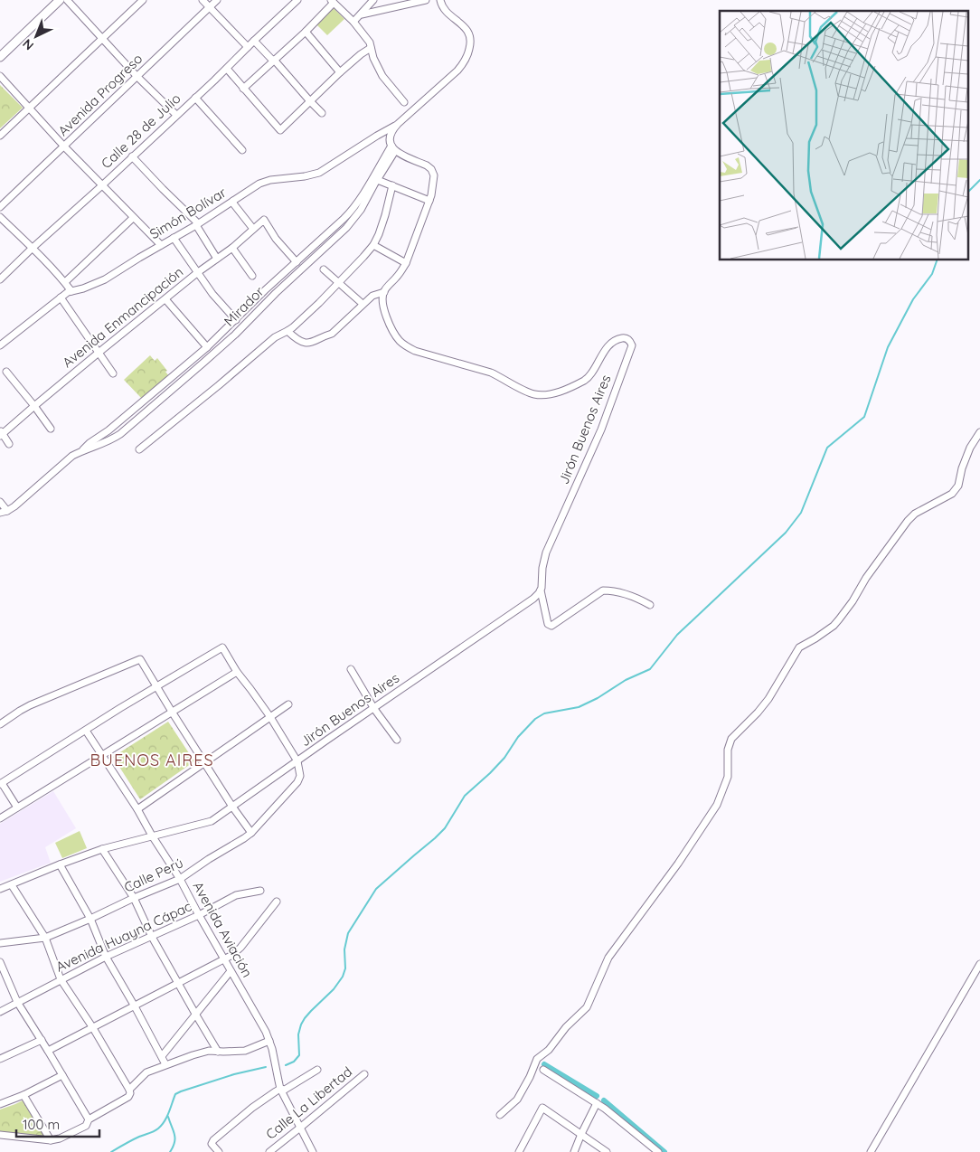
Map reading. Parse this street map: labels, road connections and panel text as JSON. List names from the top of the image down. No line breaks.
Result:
{"streets":{"street":["Avenida Progreso","Calle 28 de Julio","Simón Bolívar","Mirador","Avenida Enmancipación","Jirón Buenos Aires","Calle Perú","Avenida Aviación","Avenida Huayna Cápac","Calle La Libertad"]},"crossings":[["Mirador","Avenida Enmancipación"],["Jirón Buenos Aires","Calle Perú"],["Jirón Buenos Aires","Avenida Aviación"],["Calle Perú","Avenida Aviación"],["Avenida Aviación","Avenida Huayna Cápac"],["Avenida Aviación","Calle La Libertad"]],"districts":["BUENOS AIRES"],"scale_bar":"100 m","north":"bottom left"}
